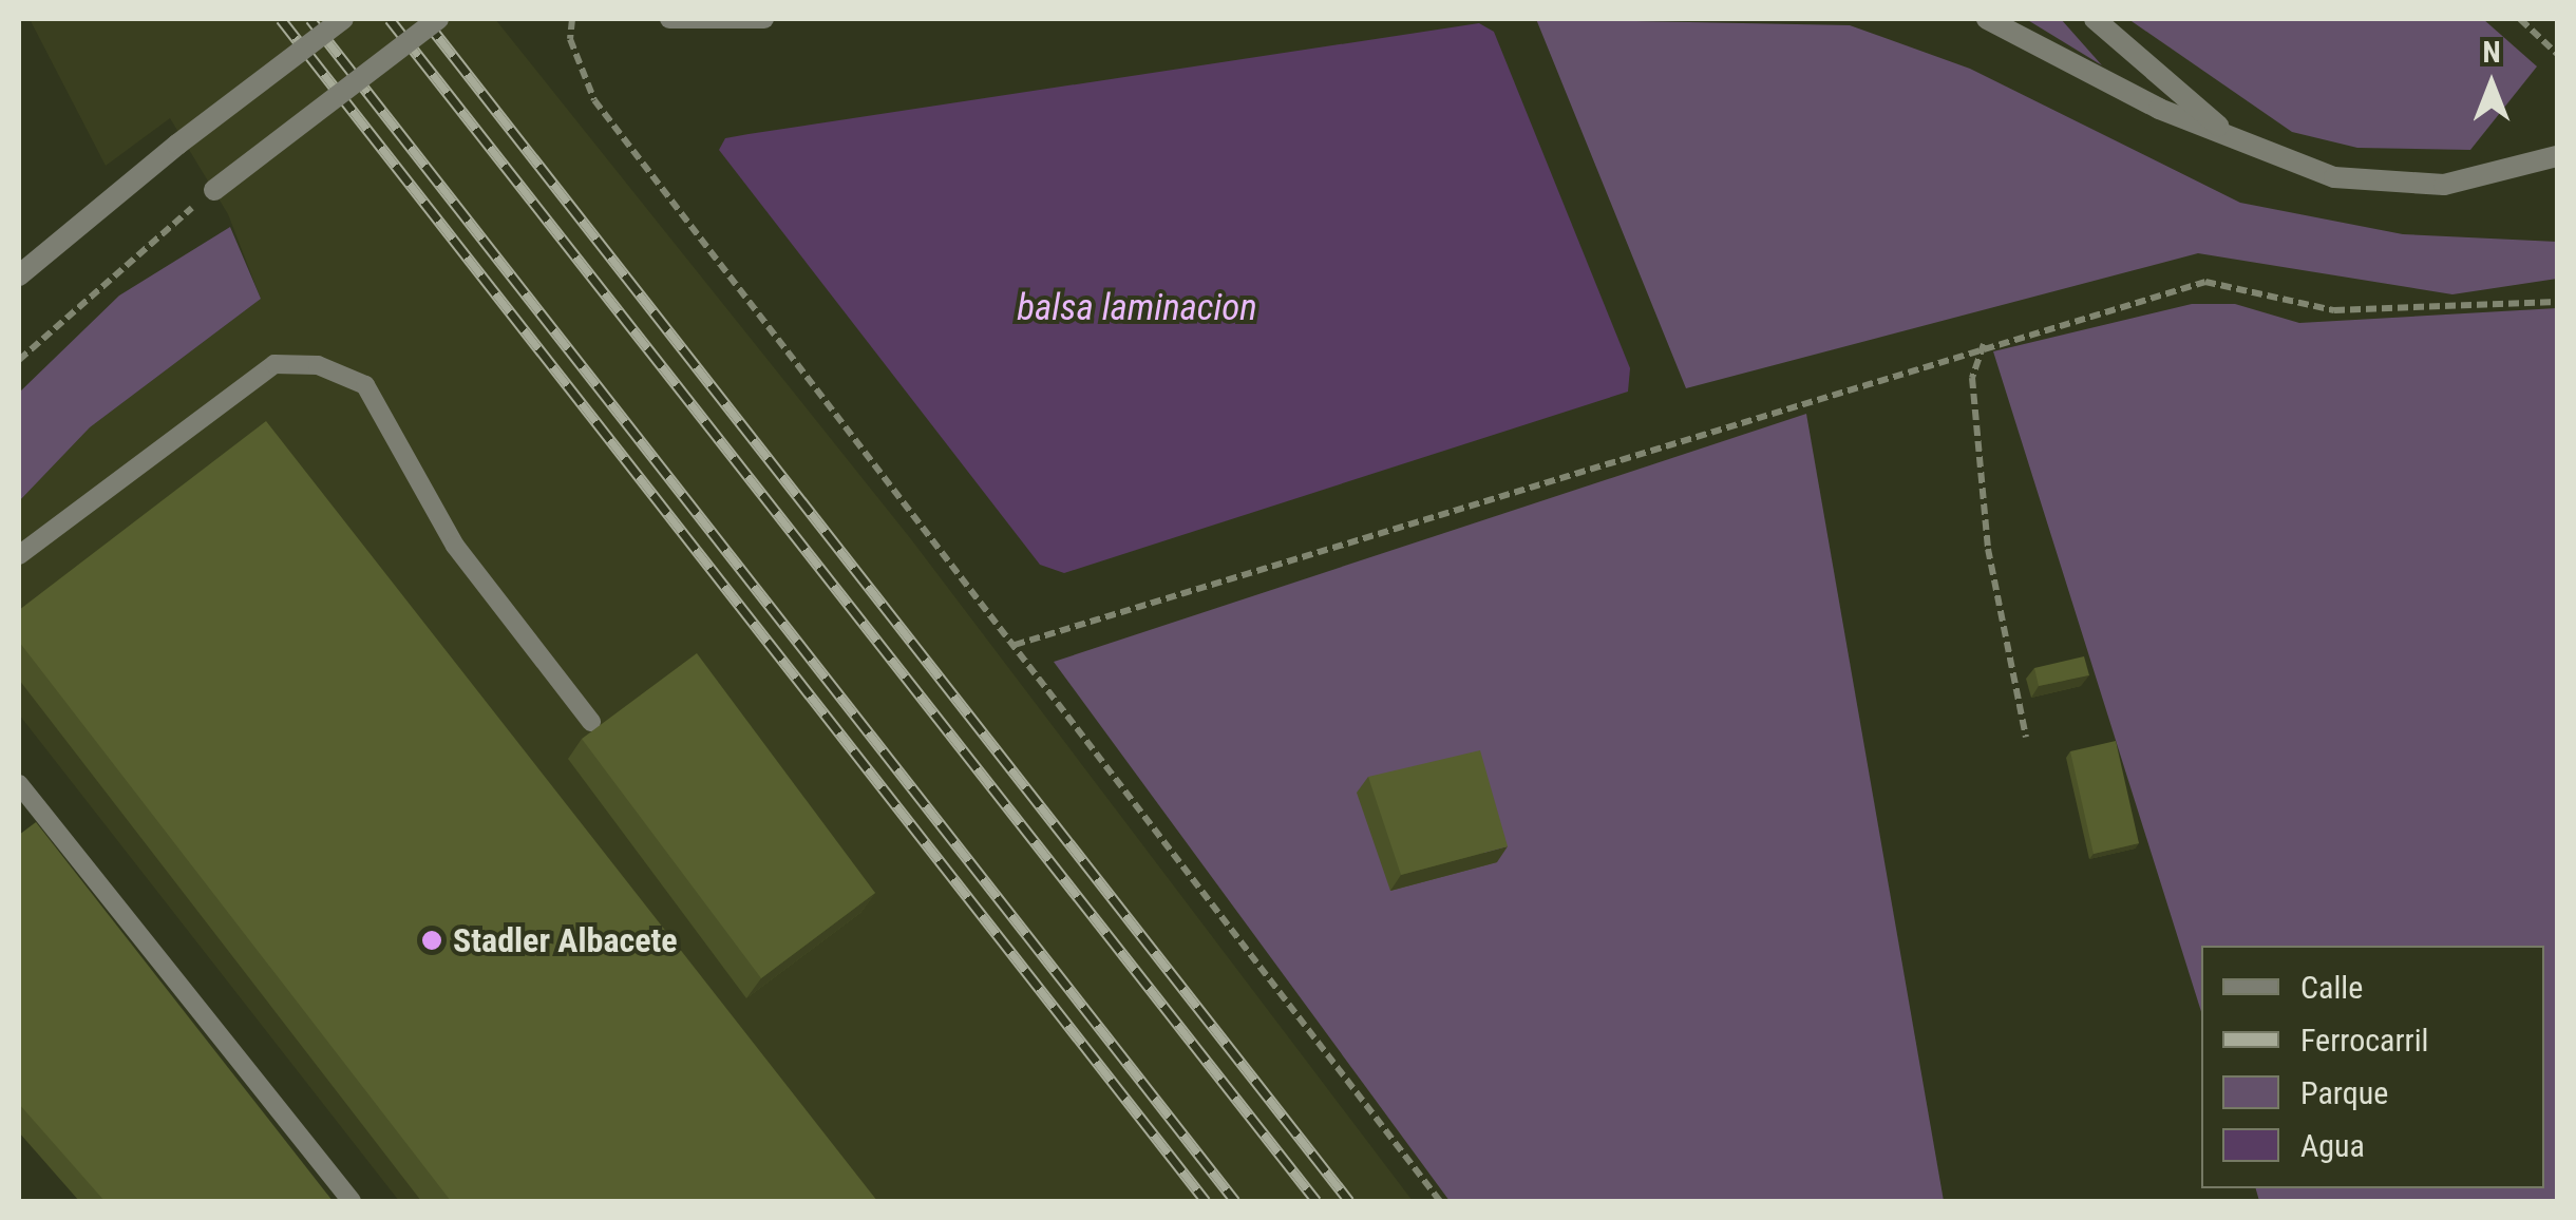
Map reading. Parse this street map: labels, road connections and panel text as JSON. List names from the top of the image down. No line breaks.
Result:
{"water":["balsa laminacion"],"places":["Stadler Albacete"],"legend":["Calle","Ferrocarril","Parque","Agua"],"north":"top"}
